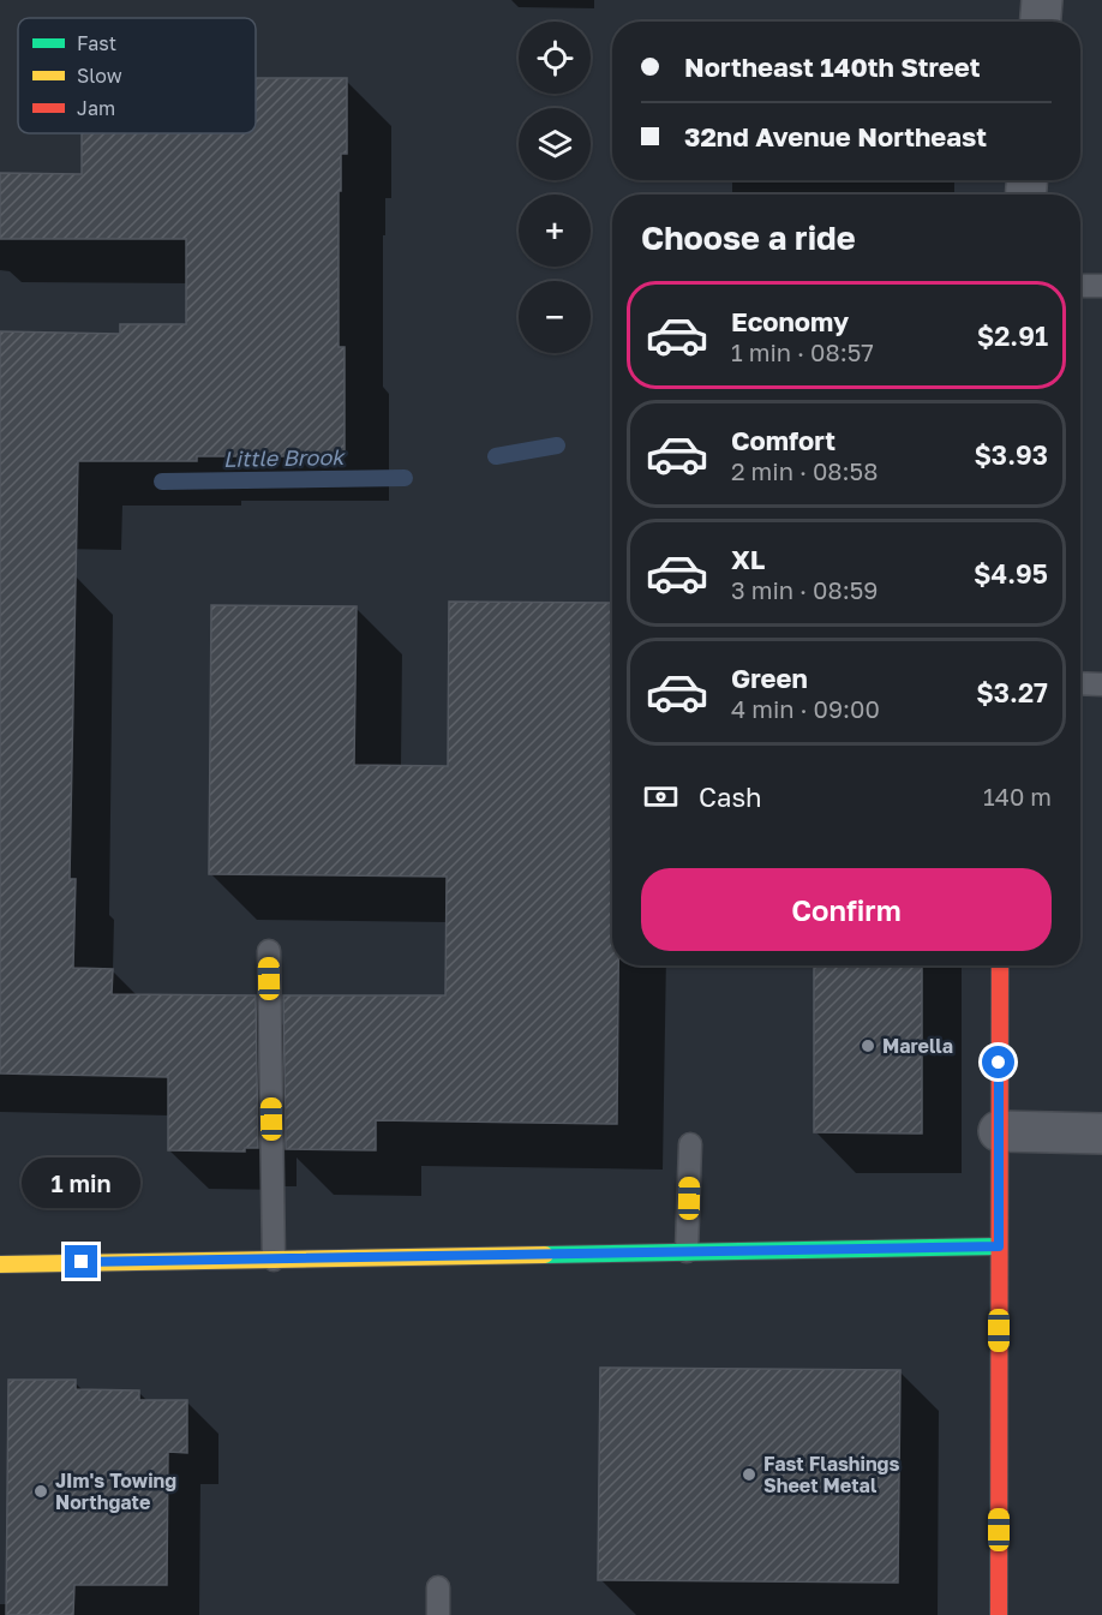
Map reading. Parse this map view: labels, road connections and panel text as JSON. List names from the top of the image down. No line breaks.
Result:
{"water":["Little Brook"],"places":["Marella","Fast Flashings Sheet Metal","JIm's Towing Northgate"],"legend":["Fast","Slow","Jam"],"page":{"map_buttons":["+","−"],"banner":["Northeast 140th Street","32nd Avenue Northeast"],"heading":"Choose a ride","list":[{"name":"Economy","note":"1 min · 08:57","value":"$2.91"},{"name":"Comfort","note":"2 min · 08:58","value":"$3.93"},{"name":"XL","note":"3 min · 08:59","value":"$4.95"},{"name":"Green","note":"4 min · 09:00","value":"$3.27"}],"pay":["Cash","140 m"],"buttons":"Confirm","bubble":"1 min"}}
